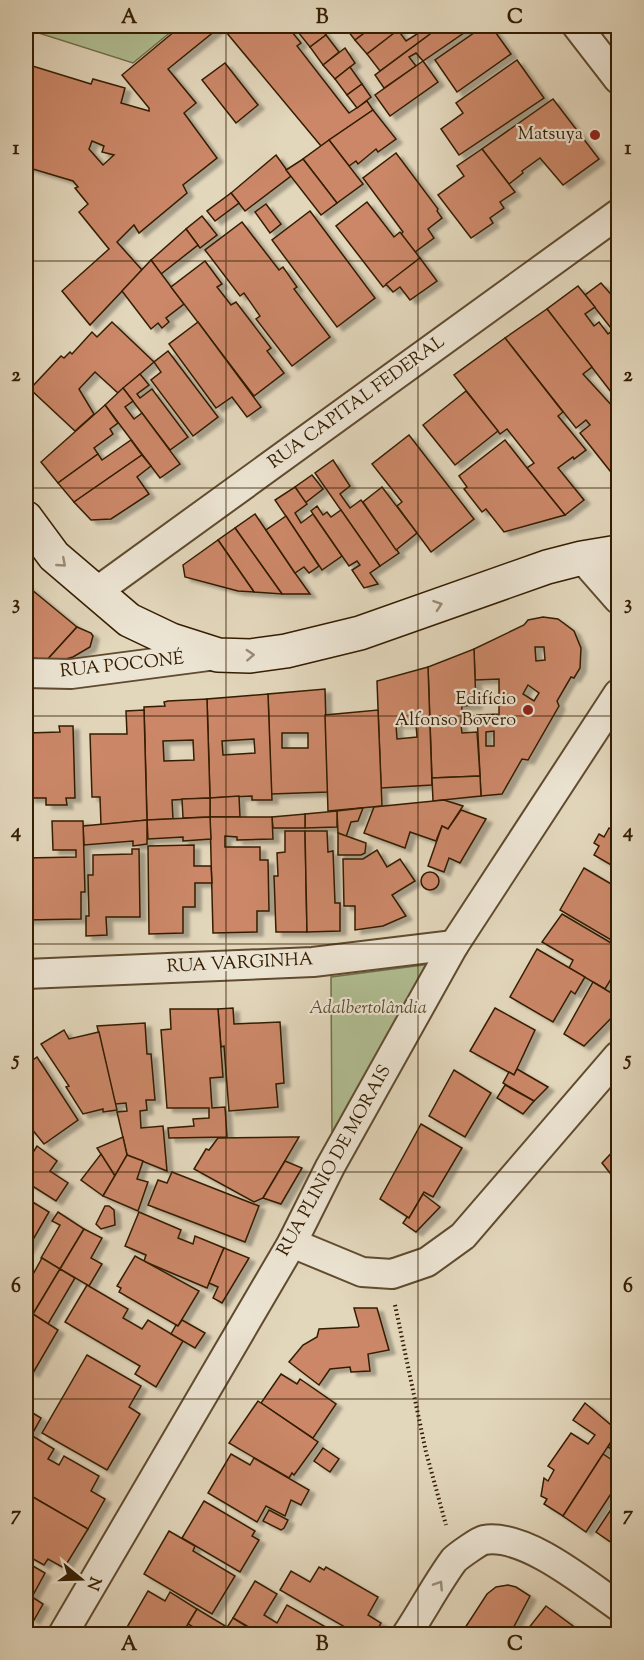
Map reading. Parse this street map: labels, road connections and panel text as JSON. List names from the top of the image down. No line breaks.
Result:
{"streets":{"street":["RUA CAPITAL FEDERAL","RUA POCONÉ","RUA VARGINHA","RUA PLINIO DE MORAIS"]},"crossings":[["RUA VARGINHA","RUA PLINIO DE MORAIS"]],"parks":["Adalbertolândia"],"places":["Matsuya","Edifício Alfonso Bovero"],"north":"right","grid":{"columns":["A","B","C"],"rows":["1","2","3","4","5","6","7"]}}
